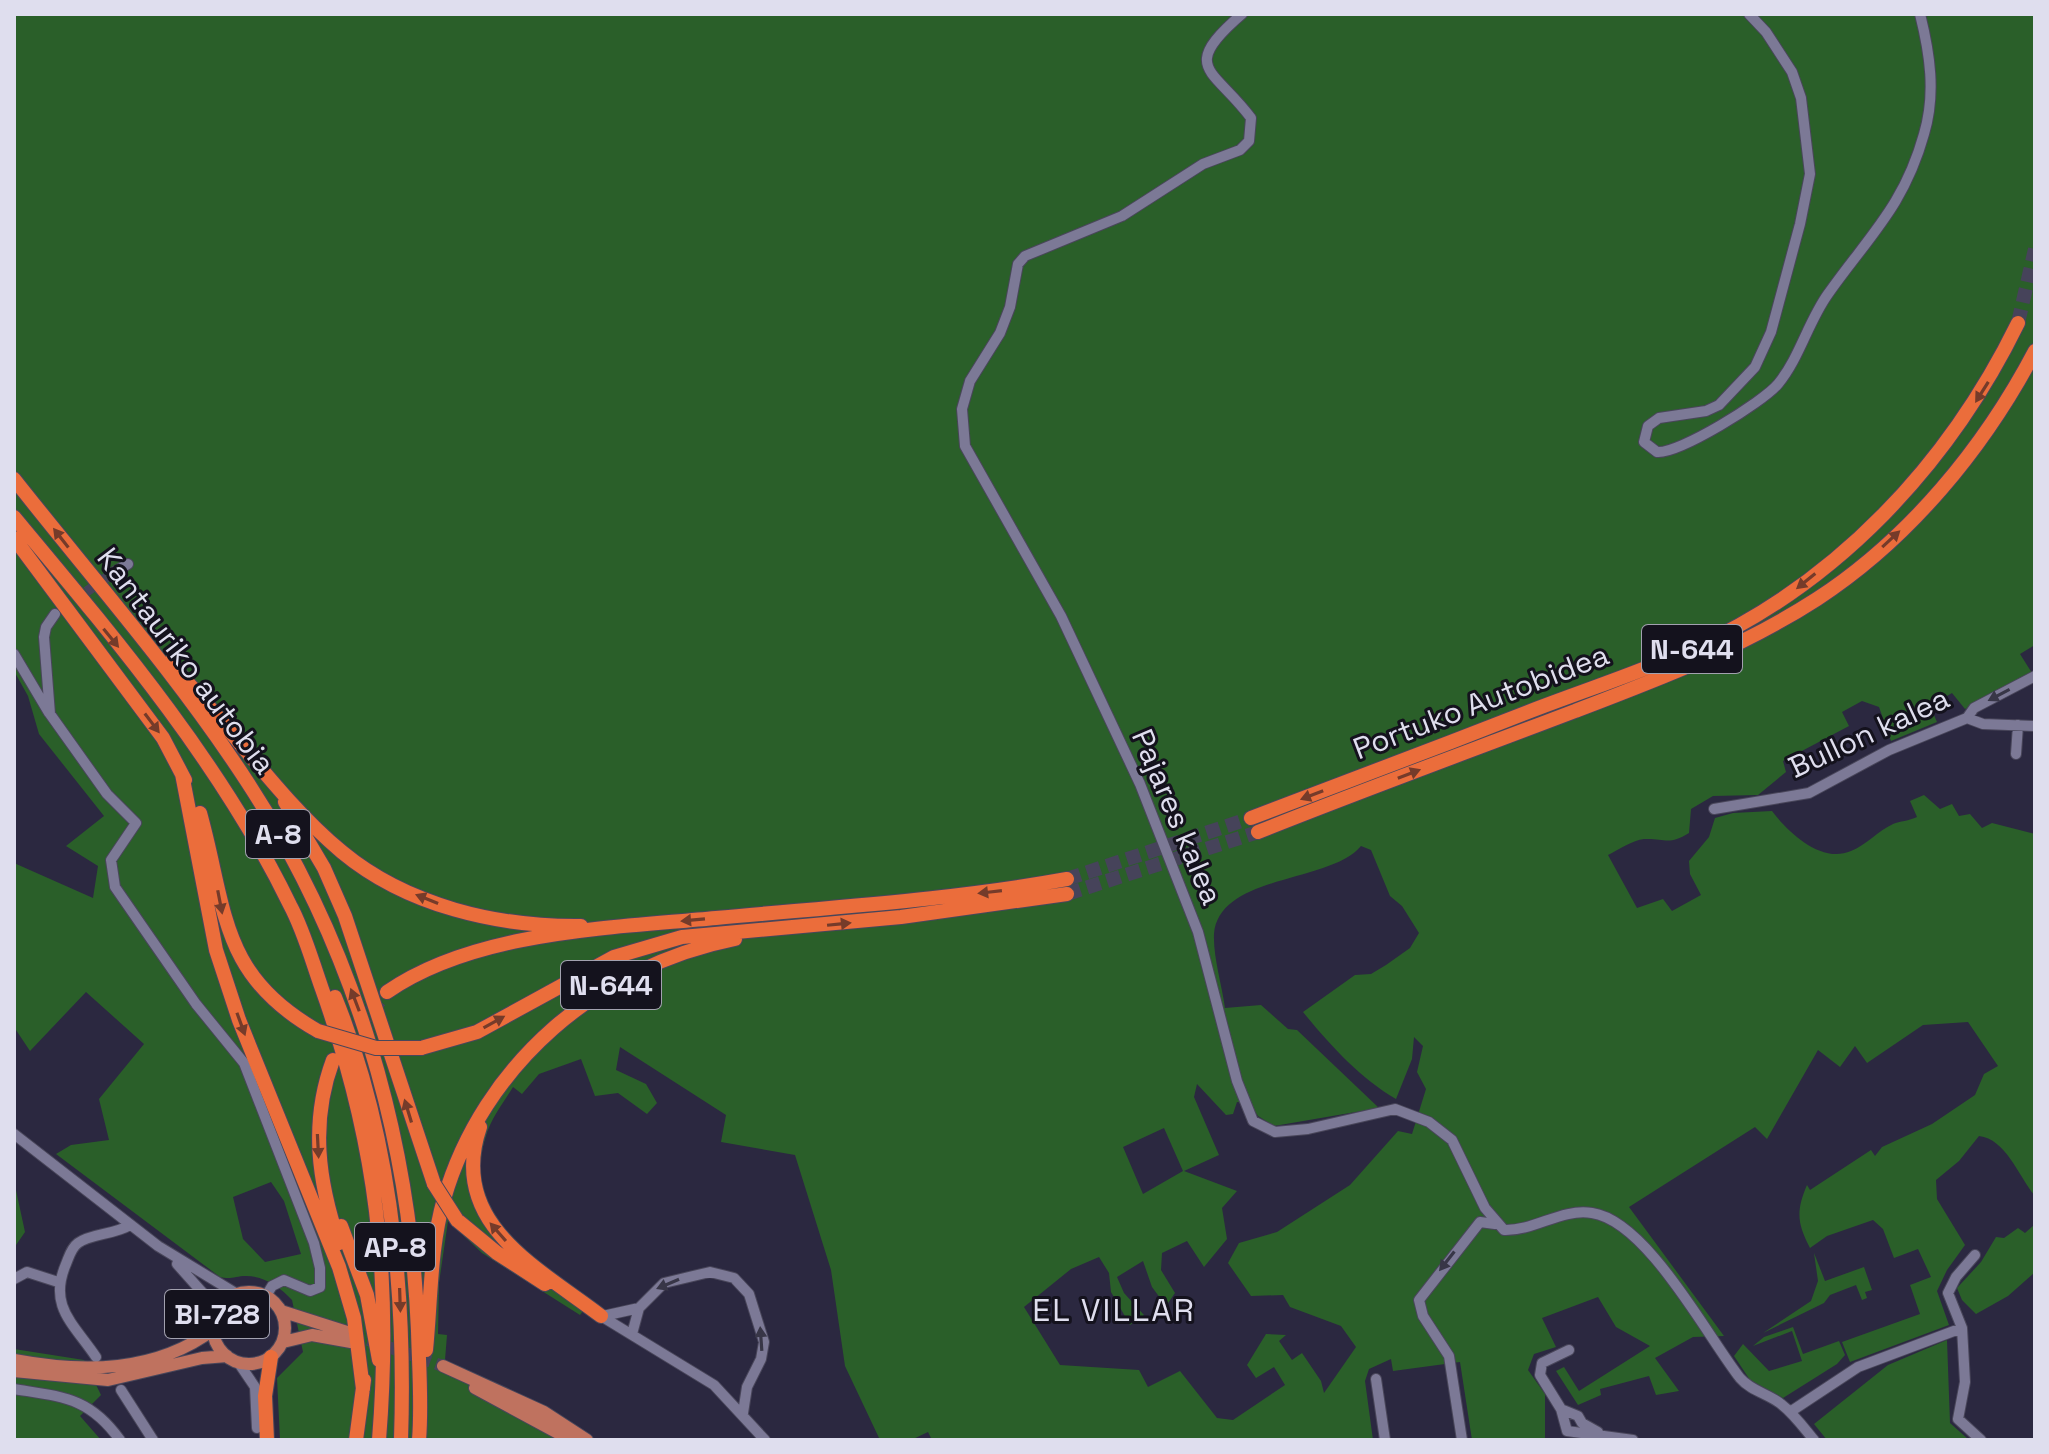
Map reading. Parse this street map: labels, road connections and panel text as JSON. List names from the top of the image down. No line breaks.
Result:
{"streets":{"highway":["N-644","Kantauriko autobia","Portuko Autobidea","A-8","AP-8"],"main road":["BI-728"],"street":["Bullon kalea","Pajares kalea"]},"crossings":[["N-644","Kantauriko autobia"],["Kantauriko autobia","AP-8"]],"districts":["EL VILLAR"]}
